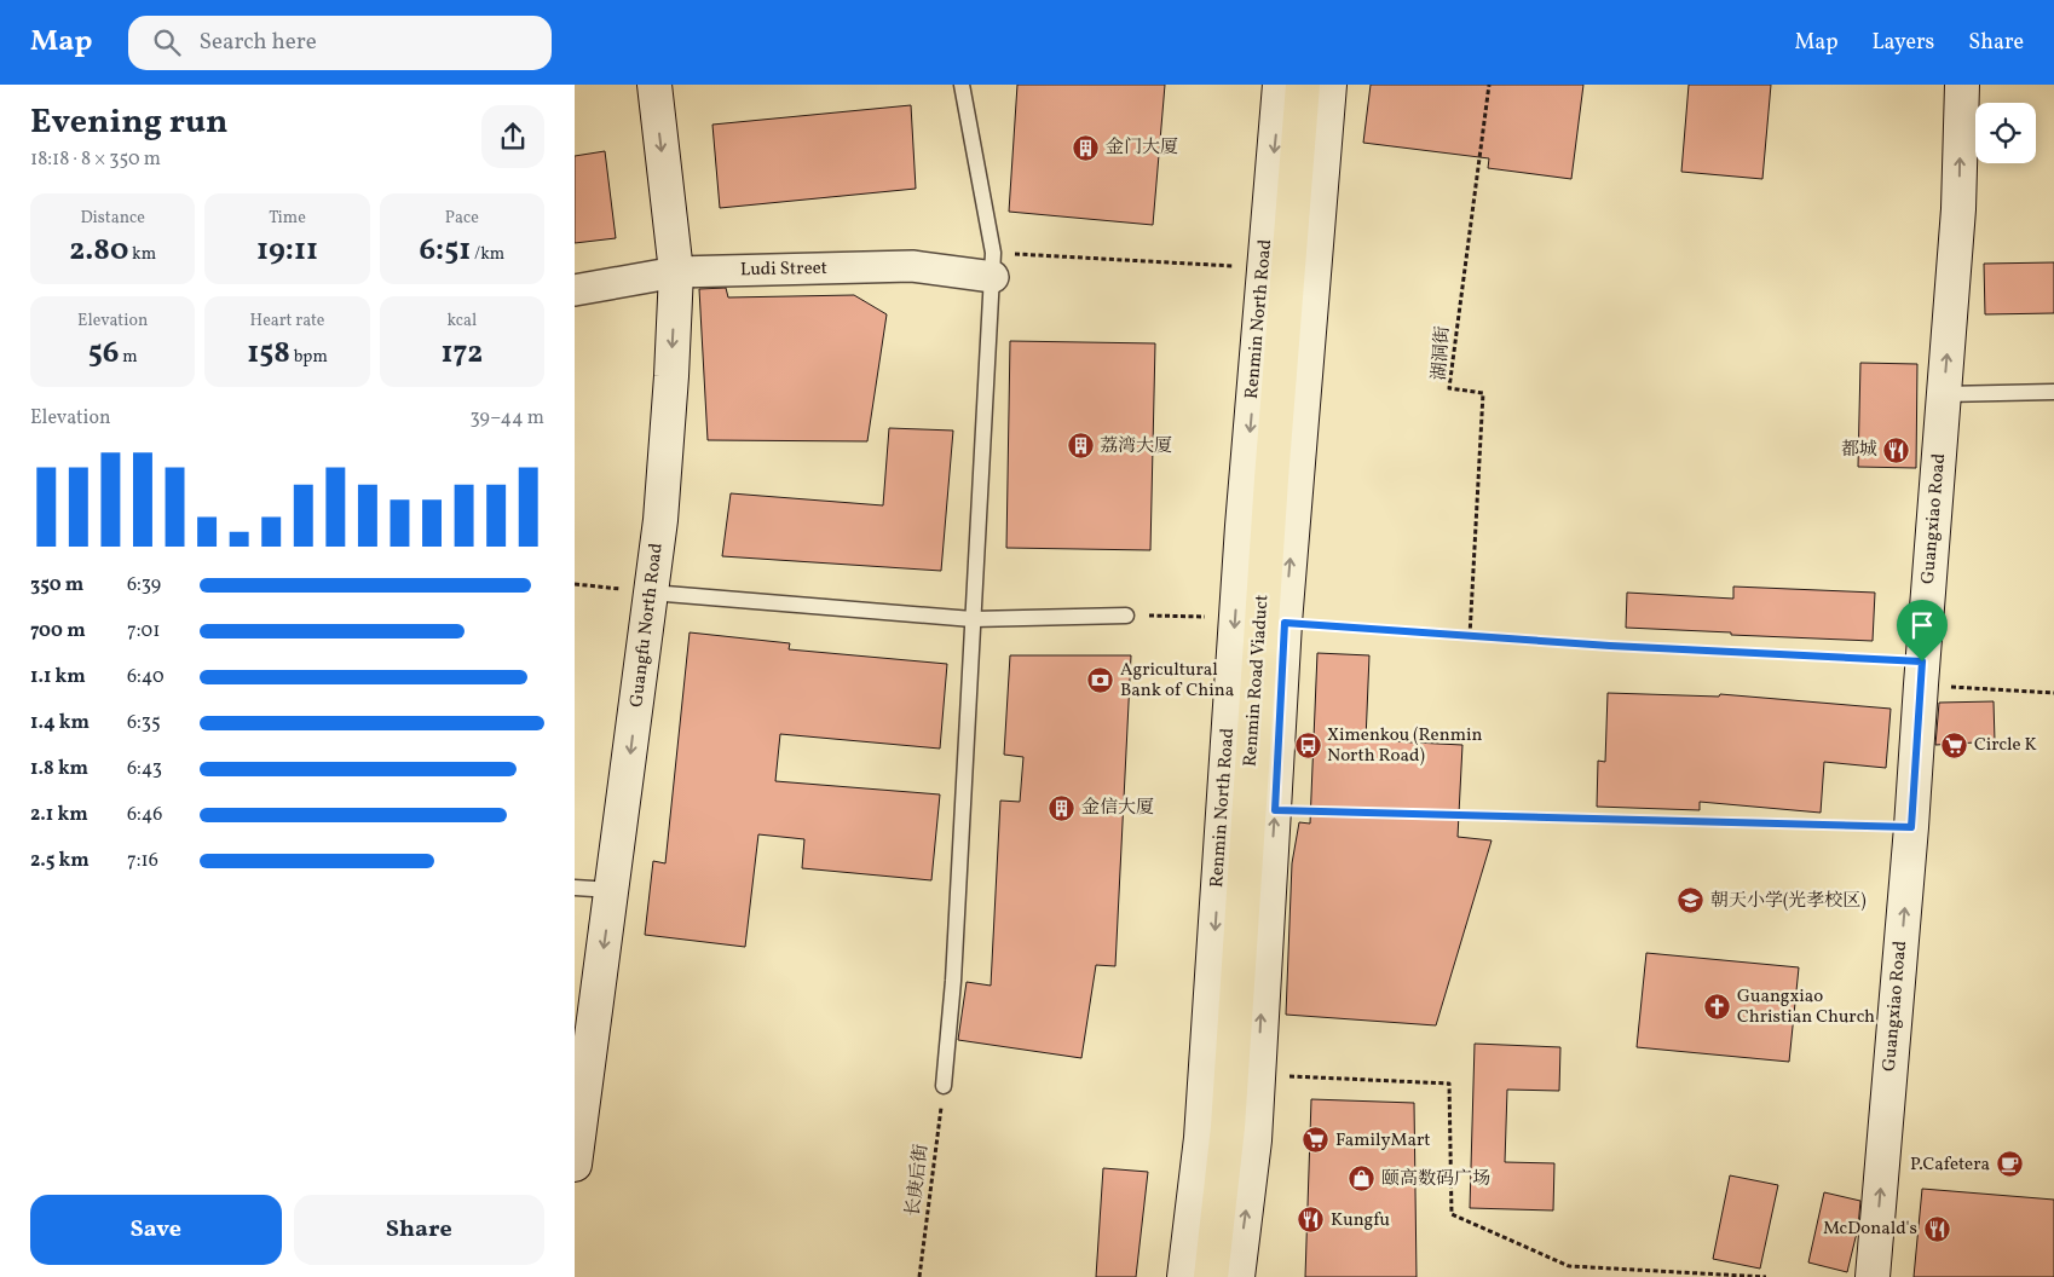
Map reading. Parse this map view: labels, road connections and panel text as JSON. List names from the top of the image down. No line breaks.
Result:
{"streets":{"main road":["Renmin North Road","Guangxiao Road","Guangfu North Road","Renmin Road Viaduct"],"street":["Ludi Street"],"path":["湖洞街","长庚后街"]},"crossings":[["Ludi Street","Guangfu North Road"]],"one_way":["Guangxiao Road","Guangfu North Road"],"places":{"building":["金门大厦","荔湾大厦","金信大厦"],"restaurant":["都城","Kungfu","McDonald's"],"bank":["Agricultural Bank of China"],"supermarket":["Circle K","FamilyMart"],"bus stop":["Ximenkou (Renmin North Road)"],"school or university":["朝天小学(光孝校区)"],"church":["Guangxiao Christian Church"],"cafe":["P.Cafetera"],"shop":["颐高数码广场"]},"page":{"header":"Map","search":"Search here","nav":["Map","Layers","Share"],"heading":["Evening run","18:18 · 8 × 350 m"],"stats":[["Distance","2.80 km"],["Time","19:11"],["Pace","6:51 /km"],["Elevation","56 m"],["Heart rate","158 bpm"],["kcal","172"]],"chart":["Elevation","39–44 m"],"list":[{"name":"350 m","note":"6:39"},{"name":"700 m","note":"7:01"},{"name":"1.1 km","note":"6:40"},{"name":"1.4 km","note":"6:35"},{"name":"1.8 km","note":"6:43"},{"name":"2.1 km","note":"6:46"},{"name":"2.5 km","note":"7:16"}],"buttons":["Save","Share"]}}
